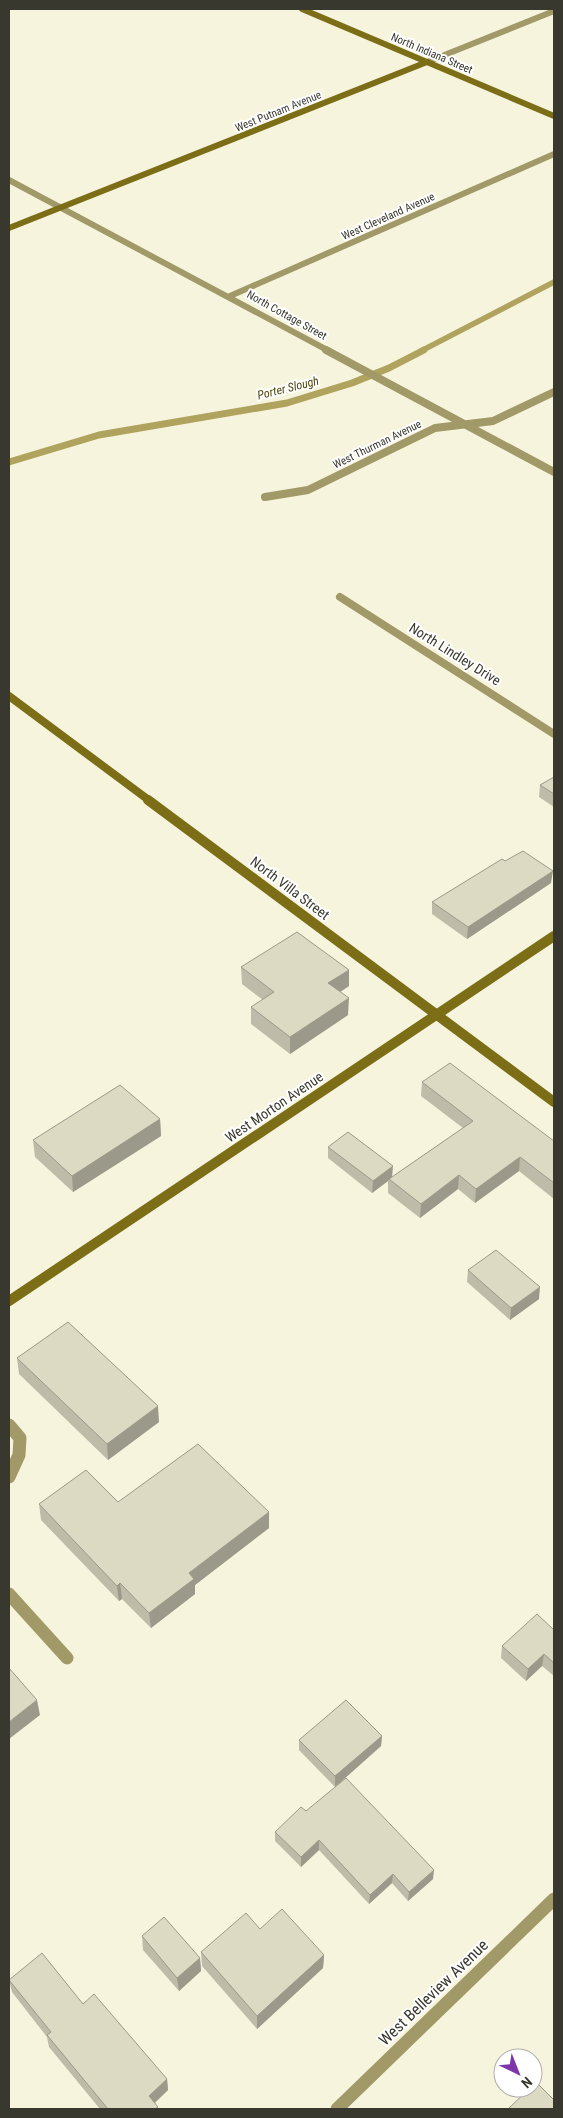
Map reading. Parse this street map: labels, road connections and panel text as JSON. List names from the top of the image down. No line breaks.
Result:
{"streets":{"street":["North Indiana Street","West Putnam Avenue","West Cleveland Avenue","North Cottage Street","West Thurman Avenue","North Lindley Drive","North Villa Street","West Morton Avenue","West Belleview Avenue"]},"crossings":[["North Indiana Street","West Putnam Avenue"],["West Putnam Avenue","North Cottage Street"],["West Cleveland Avenue","North Cottage Street"],["North Cottage Street","West Thurman Avenue"],["North Villa Street","West Morton Avenue"]],"water":["Porter Slough"],"north":"bottom right"}
